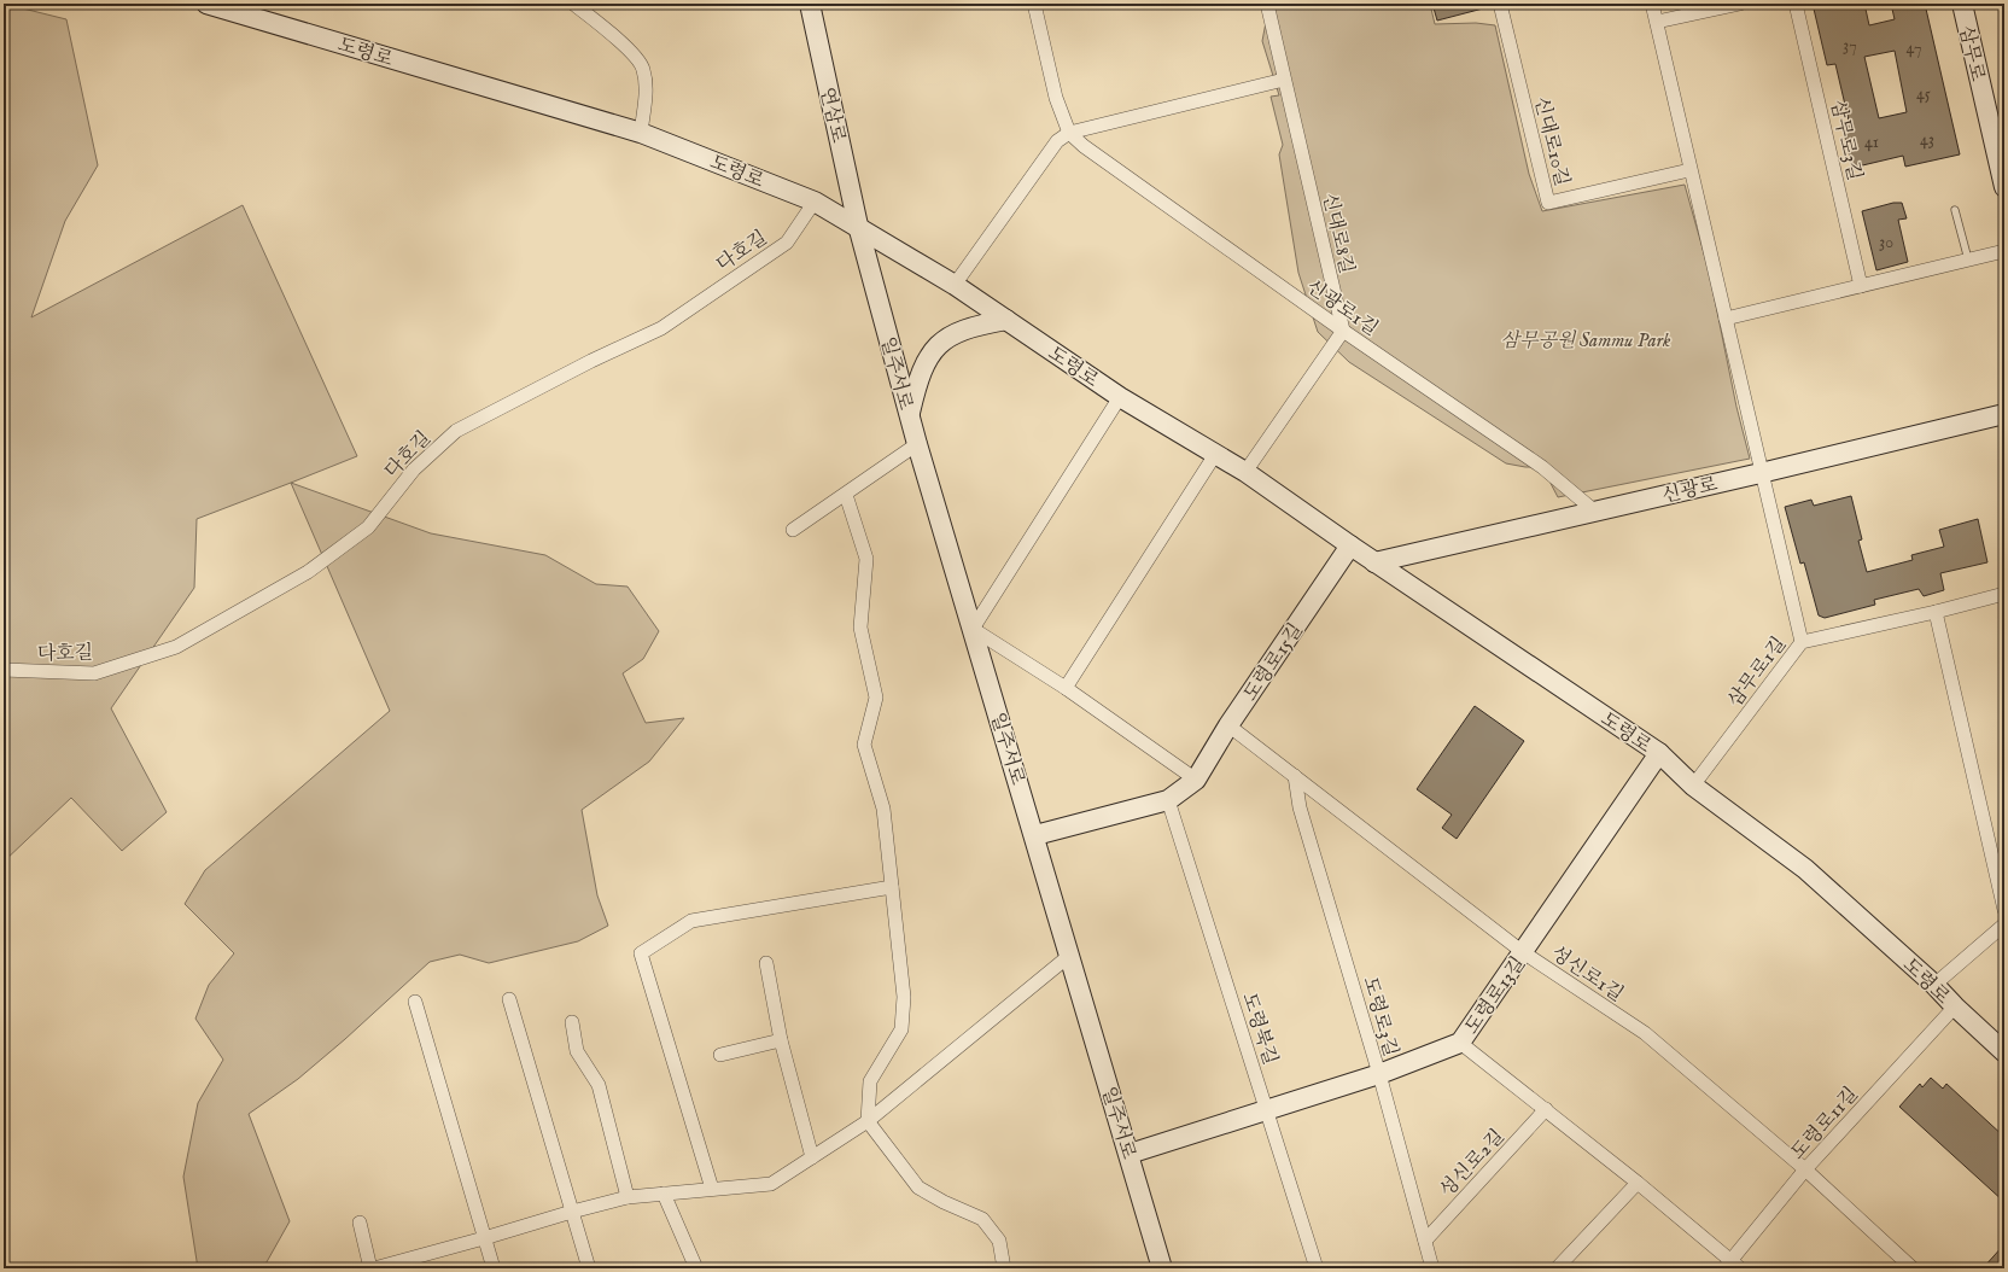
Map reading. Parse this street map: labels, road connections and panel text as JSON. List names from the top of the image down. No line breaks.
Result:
{"streets":{"main road":["도령로","삼무로","연삼로","일주서로","신광로","도령로15길","도령로13길"],"street":["삼무로3길","신대로10길","신대로8길","다호길","신광로1길","삼무로1길","성신로1길","도령로3길","도령북길","도령로11길","성신로2길"]},"crossings":[["도령로","연삼로"],["도령로","다호길"],["도령로","일주서로"],["도령로","신광로"],["도령로","도령로15길"],["도령로","삼무로1길"],["도령로","도령로13길"],["도령로","도령로11길"],["연삼로","일주서로"],["신대로8길","신광로1길"],["신광로1길","신광로"],["일주서로","도령로15길"],["일주서로","도령로13길"],["도령로15길","성신로1길"],["도령로15길","도령북길"],["성신로1길","도령로13길"],["성신로1길","도령로3길"],["성신로1길","도령로11길"],["도령로13길","도령로3길"],["도령로13길","도령북길"],["도령로3길","성신로2길"]],"parks":["삼무공원 Sammu Park"],"house_numbers":["37","47","45","43","41","30"]}
